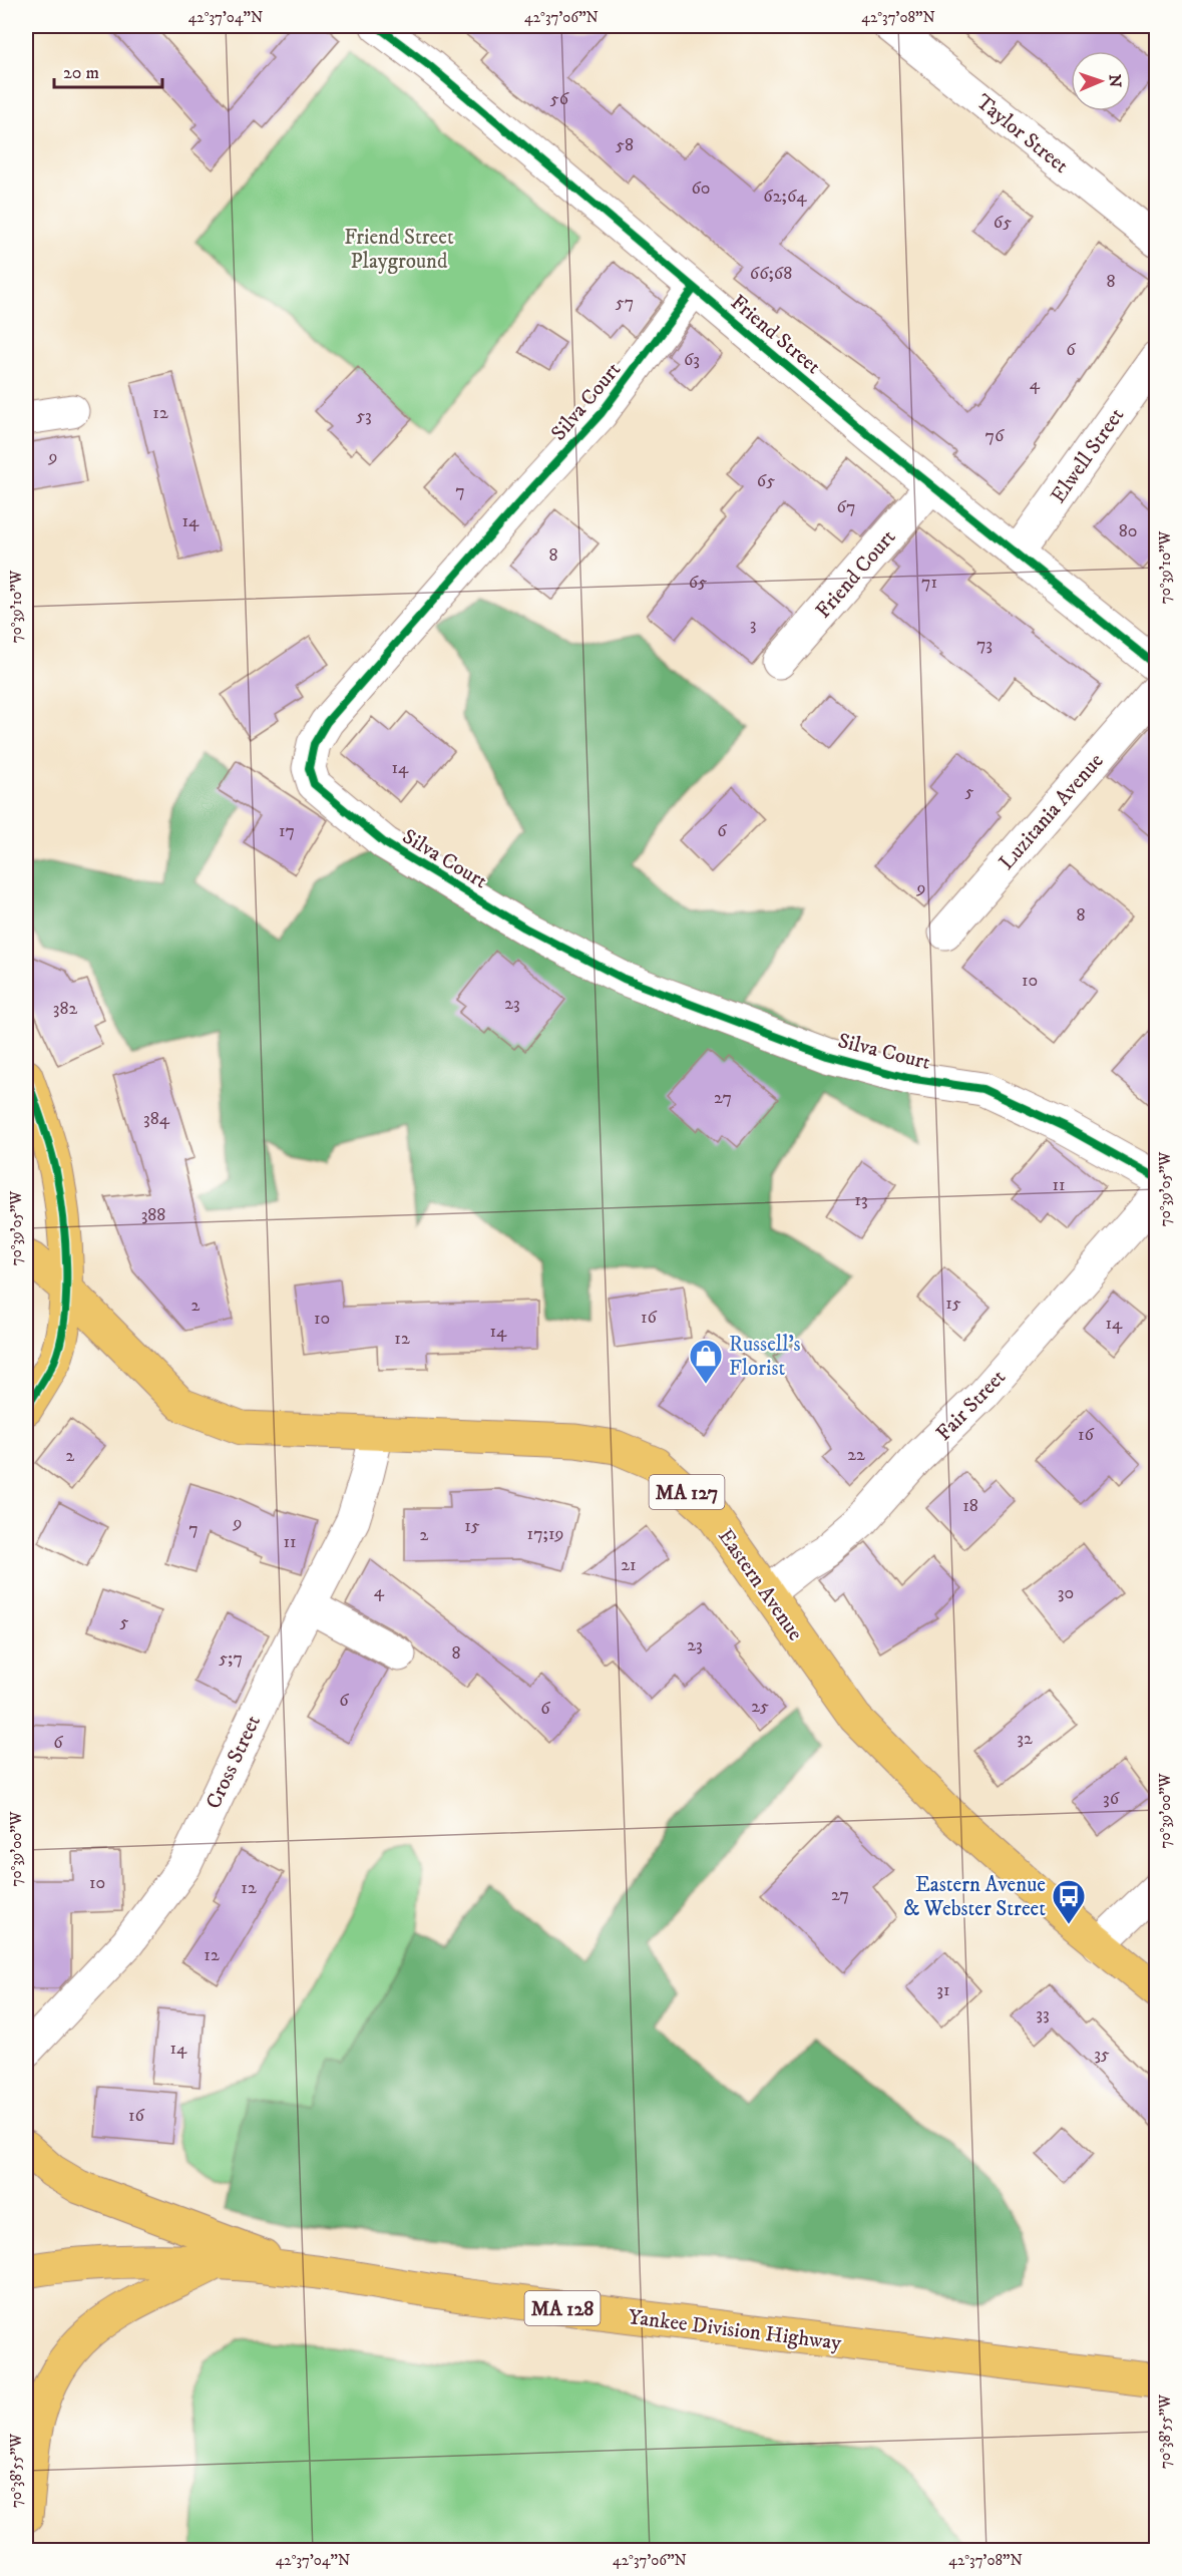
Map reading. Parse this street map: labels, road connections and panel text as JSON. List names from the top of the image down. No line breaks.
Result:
{"streets":{"main road":["MA 127","Eastern Avenue","MA 128","Yankee Division Highway"],"street":["Taylor Street","Friend Street","Silva Court","Elwell Street","Friend Court","Luzitania Avenue","Fair Street","Cross Street"]},"crossings":[["Friend Street","Silva Court"],["Friend Street","Elwell Street"],["Friend Street","Friend Court"],["Fair Street","Eastern Avenue"],["Eastern Avenue","Cross Street"]],"parks":["Friend Street Playground"],"places":{"shop":["Russell's Florist"],"bus stop":["Eastern Avenue & Webster Street"]},"house_numbers":["56","58","60","62;64","65","66;68","8","57","6","63","4","12","53","76","9","65","7","67","14","80","8","65","71","3","73","14","5","17","6","9","8","10","23","382","27","384","11","13","388","15","2","16","10","14","14","12","16","22","2","18","9","15","7","17;19","2","11","21","4","30","5","23","8","5;7","6","25","6","32","6","36","10","12","27","12","31","33","14","35","16"],"scale_bar":"20 m","north":"right","coordinates":["42°37'04\"N","42°37'06\"N","42°37'08\"N","70°39'10\"W","70°39'05\"W","70°39'00\"W","70°38'55\"W"]}
